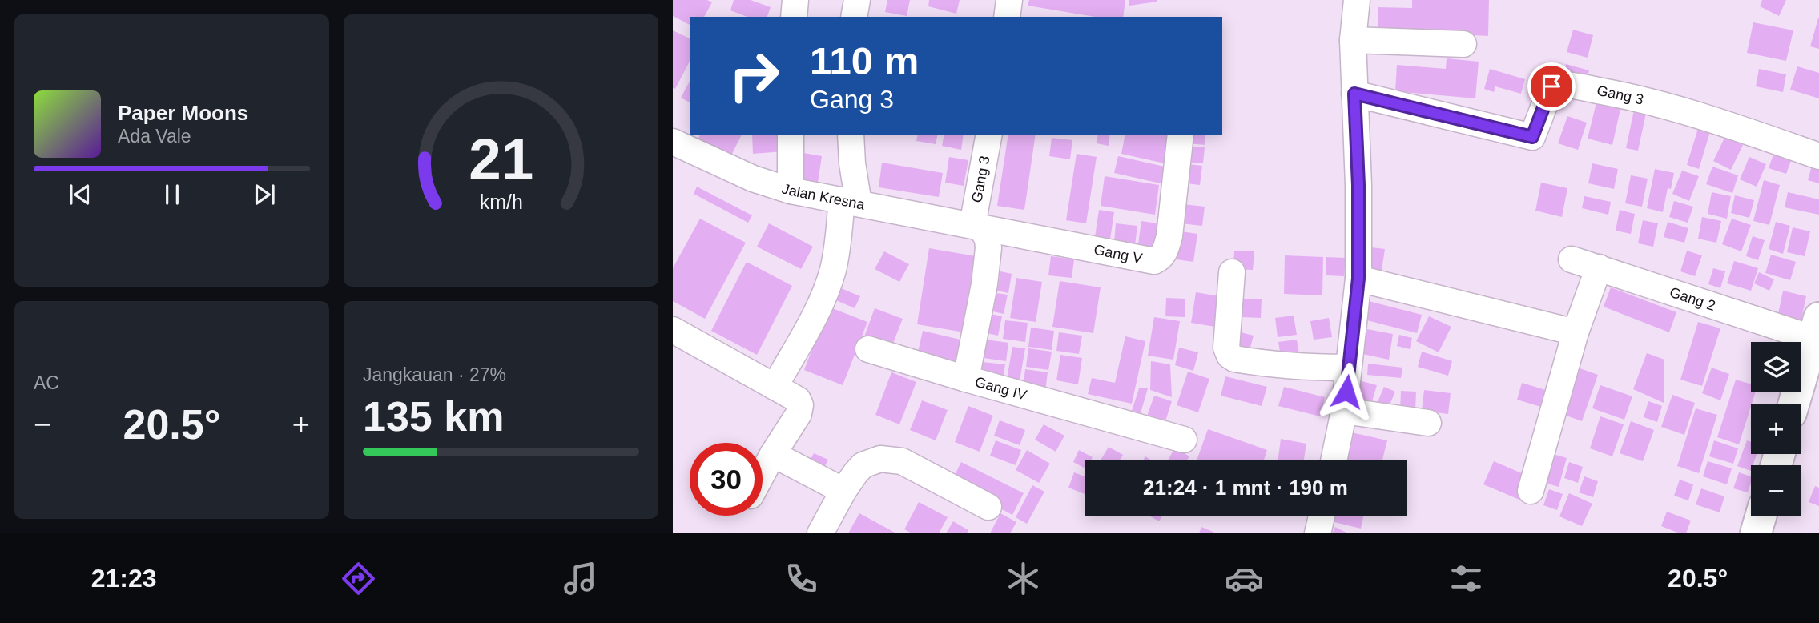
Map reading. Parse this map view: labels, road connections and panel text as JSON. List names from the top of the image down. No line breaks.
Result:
{"streets":{"street":["Gang 3","Jalan Kresna","Gang V","Gang 2","Gang IV"]},"crossings":[["Gang 3","Jalan Kresna"],["Gang 3","Gang V"],["Gang 3","Gang IV"],["Jalan Kresna","Gang V"],["Jalan Kresna","Gang IV"],["Gang V","Gang IV"]],"page":{"turn":["110 m","Gang 3"],"song":["Paper Moons","Ada Vale"],"tile":["AC",["Jangkauan · 27%","135 km"]],"map_buttons":["+","−"],"heat":["−","20.5°","+"],"limit":"30","trip":"21:24 · 1 mnt · 190 m","tabs":["21:23","20.5°"],"gauge":["21","km/h"]}}
